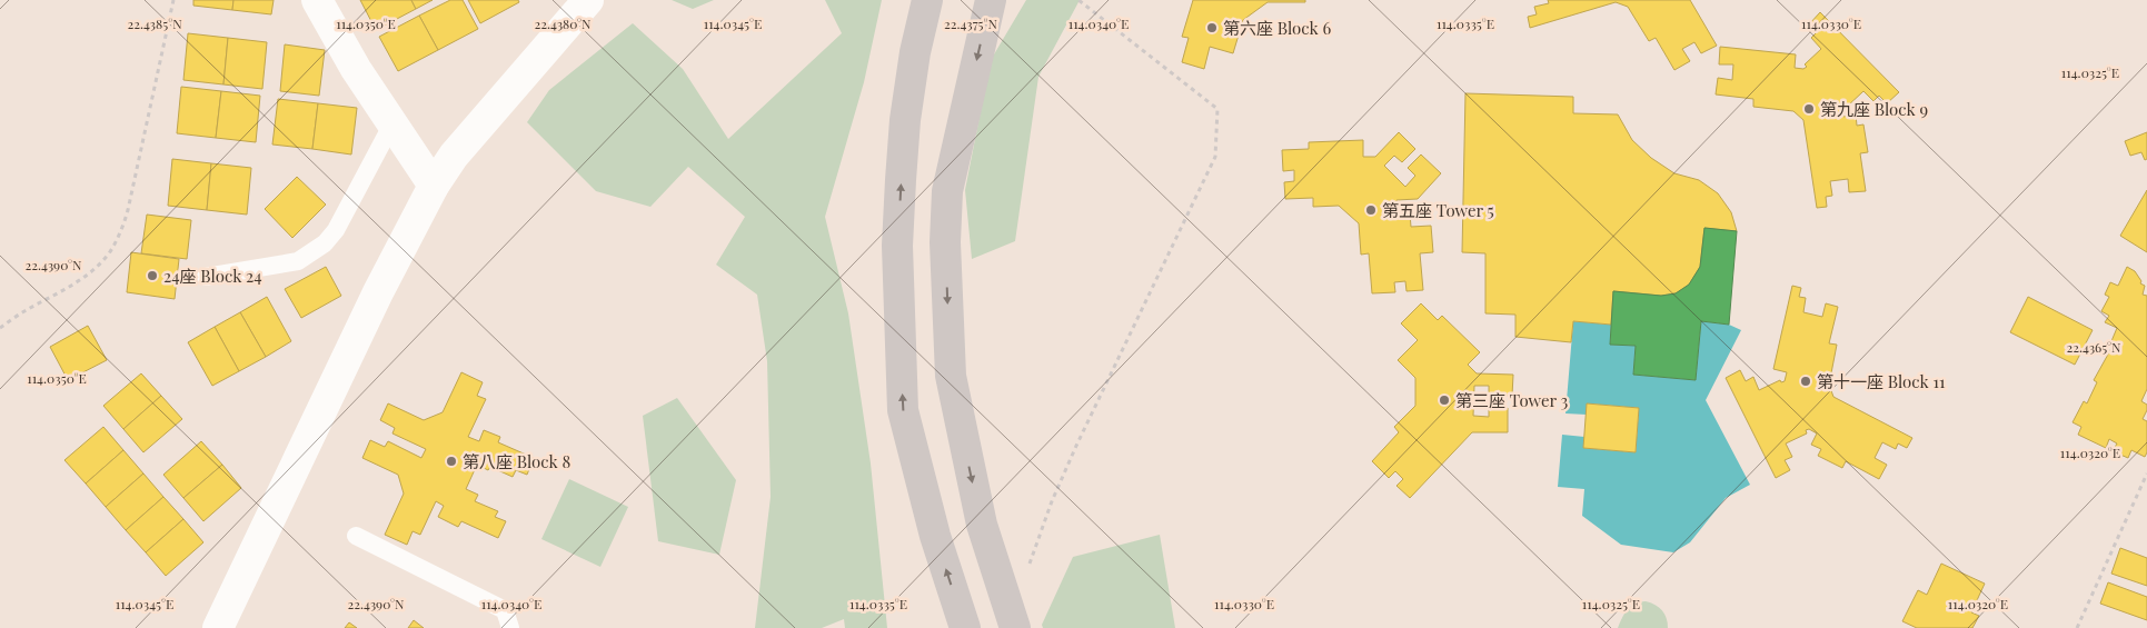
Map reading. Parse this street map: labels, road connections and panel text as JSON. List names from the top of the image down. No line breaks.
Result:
{"places":["第六座 Block 6","第九座 Block 9","第五座 Tower 5","24座 Block 24","第十一座 Block 11","第三座 Tower 3","第八座 Block 8"],"coordinates":["22.4385°N","22.4380°N","22.4375°N","114.0335°E","114.0350°E","114.0345°E","114.0340°E","114.0330°E","114.0325°E","22.4390°N","22.4365°N","114.0320°E"]}
